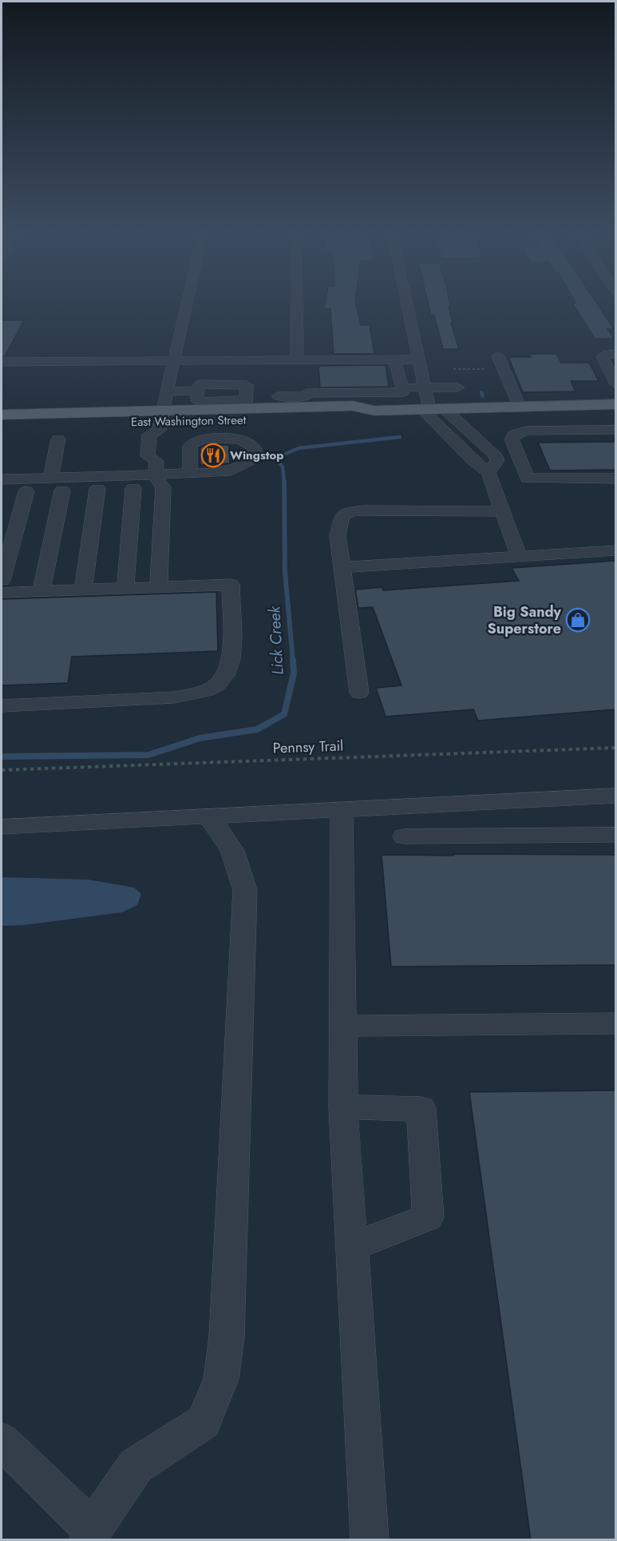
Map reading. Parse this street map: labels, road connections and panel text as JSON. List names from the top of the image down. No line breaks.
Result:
{"streets":{"main road":["East Washington Street"],"path":["Pennsy Trail"]},"water":["Lick Creek"],"places":{"restaurant":["Wingstop"],"shop":["Big Sandy Superstore"]}}
